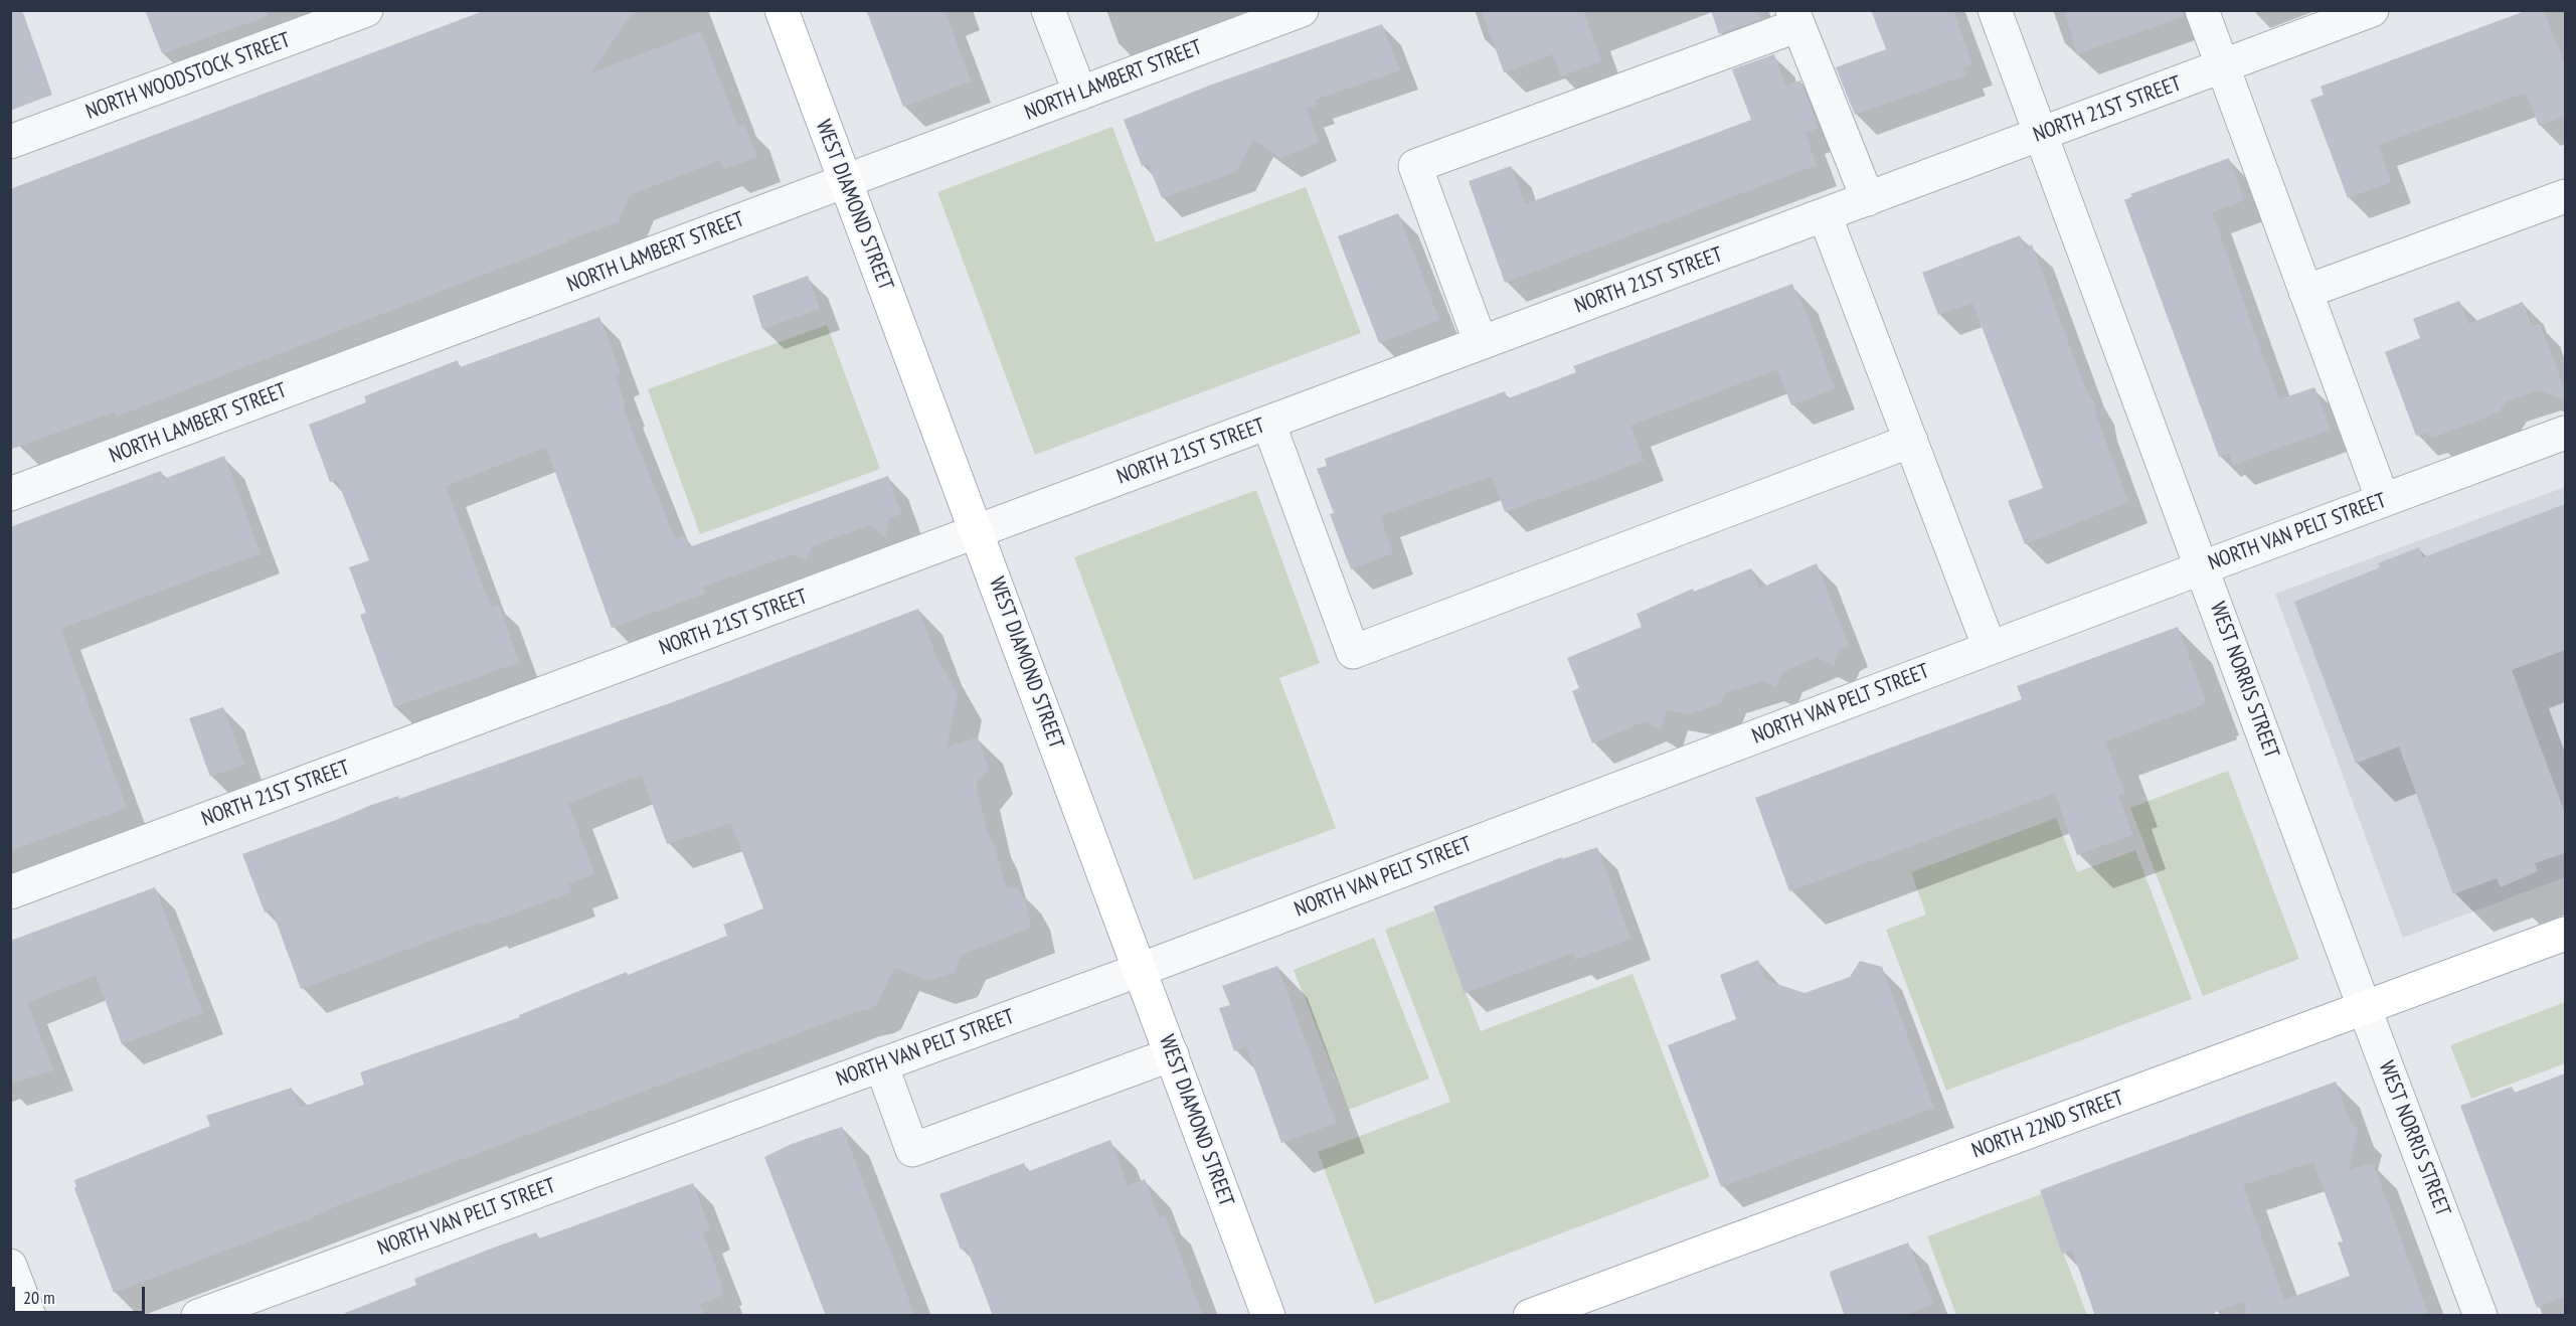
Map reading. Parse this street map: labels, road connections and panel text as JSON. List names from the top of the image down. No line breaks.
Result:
{"streets":{"main road":["WEST DIAMOND STREET","NORTH 22ND STREET"],"street":["NORTH WOODSTOCK STREET","NORTH LAMBERT STREET","NORTH 21ST STREET","NORTH VAN PELT STREET","WEST NORRIS STREET"]},"crossings":[["NORTH LAMBERT STREET","WEST DIAMOND STREET"],["NORTH 21ST STREET","WEST DIAMOND STREET"],["NORTH 21ST STREET","WEST NORRIS STREET"],["WEST DIAMOND STREET","NORTH VAN PELT STREET"],["NORTH VAN PELT STREET","WEST NORRIS STREET"],["WEST NORRIS STREET","NORTH 22ND STREET"]],"scale_bar":"20 m"}
